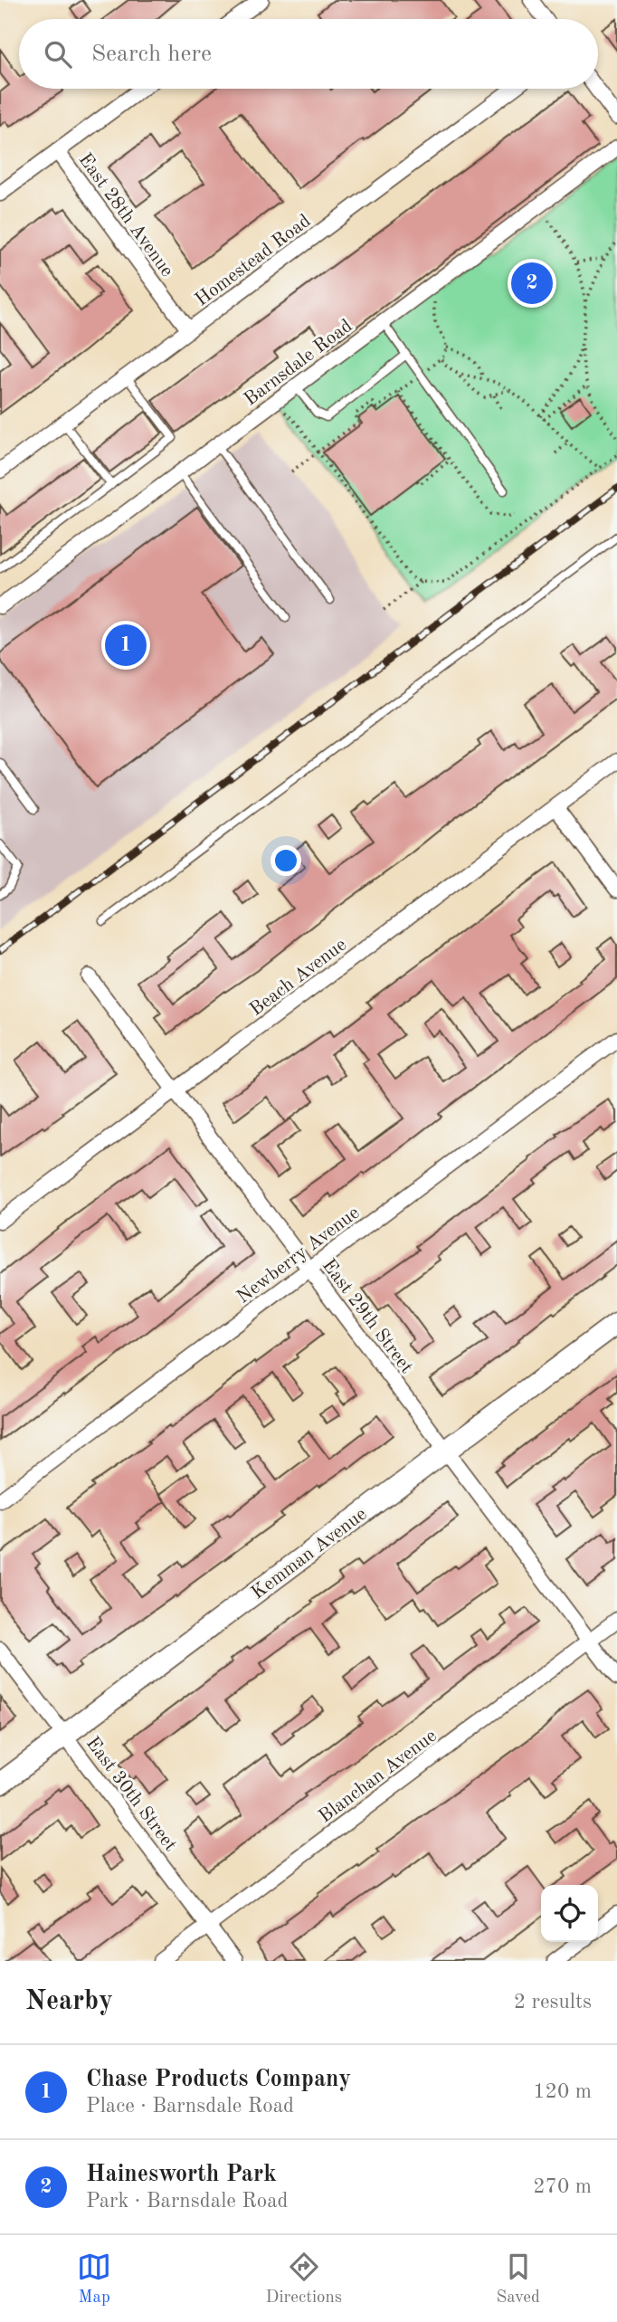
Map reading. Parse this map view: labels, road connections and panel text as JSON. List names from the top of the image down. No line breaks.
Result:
{"streets":{"street":["East 28th Avenue","Homestead Road","Barnsdale Road","Beach Avenue","Newberry Avenue","East 29th Street","Kemman Avenue","Blanchan Avenue","East 30th Street"]},"crossings":[["East 28th Avenue","Homestead Road"],["Beach Avenue","East 29th Street"],["Newberry Avenue","East 29th Street"],["East 29th Street","Kemman Avenue"],["East 29th Street","Blanchan Avenue"],["Kemman Avenue","East 30th Street"],["Blanchan Avenue","East 30th Street"]],"page":{"search":"Search here","pins":["2","1"],"heading":["Nearby","2 results"],"list":[{"mark":"1","name":"Chase Products Company","note":"Place · Barnsdale Road","value":"120 m"},{"mark":"2","name":"Hainesworth Park","note":"Park · Barnsdale Road","value":"270 m"}],"nav":["Map","Directions","Saved"]}}
